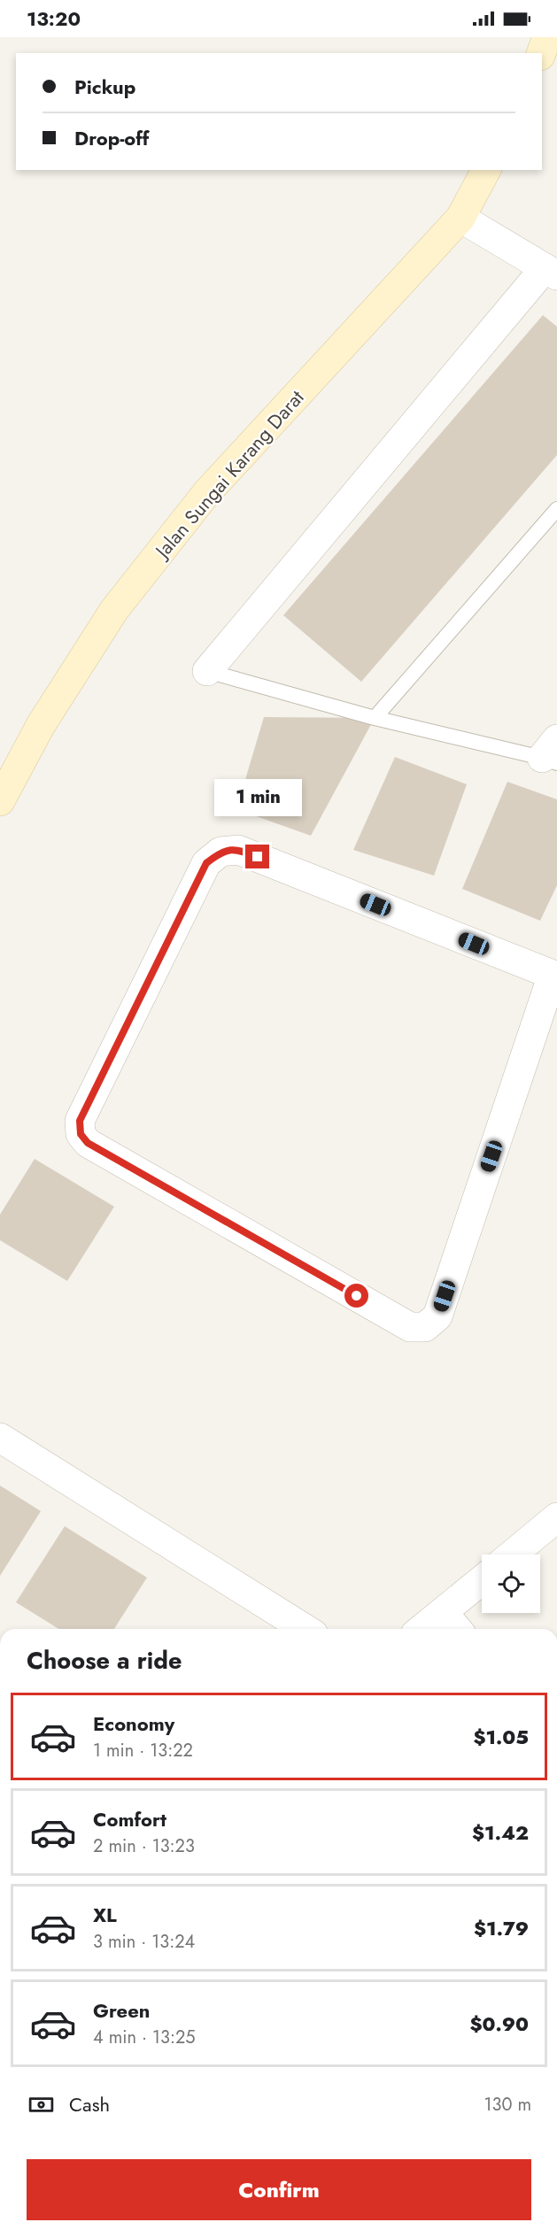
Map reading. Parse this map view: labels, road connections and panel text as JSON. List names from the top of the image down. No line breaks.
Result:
{"streets":{"street":["Jalan Sungai Karang Darat"]},"page":{"status":"13:20","banner":["Pickup","Drop-off"],"bubble":"1 min","heading":"Choose a ride","list":[{"name":"Economy","note":"1 min · 13:22","value":"$1.05"},{"name":"Comfort","note":"2 min · 13:23","value":"$1.42"},{"name":"XL","note":"3 min · 13:24","value":"$1.79"},{"name":"Green","note":"4 min · 13:25","value":"$0.90"}],"pay":["Cash","130 m"],"buttons":"Confirm"}}
